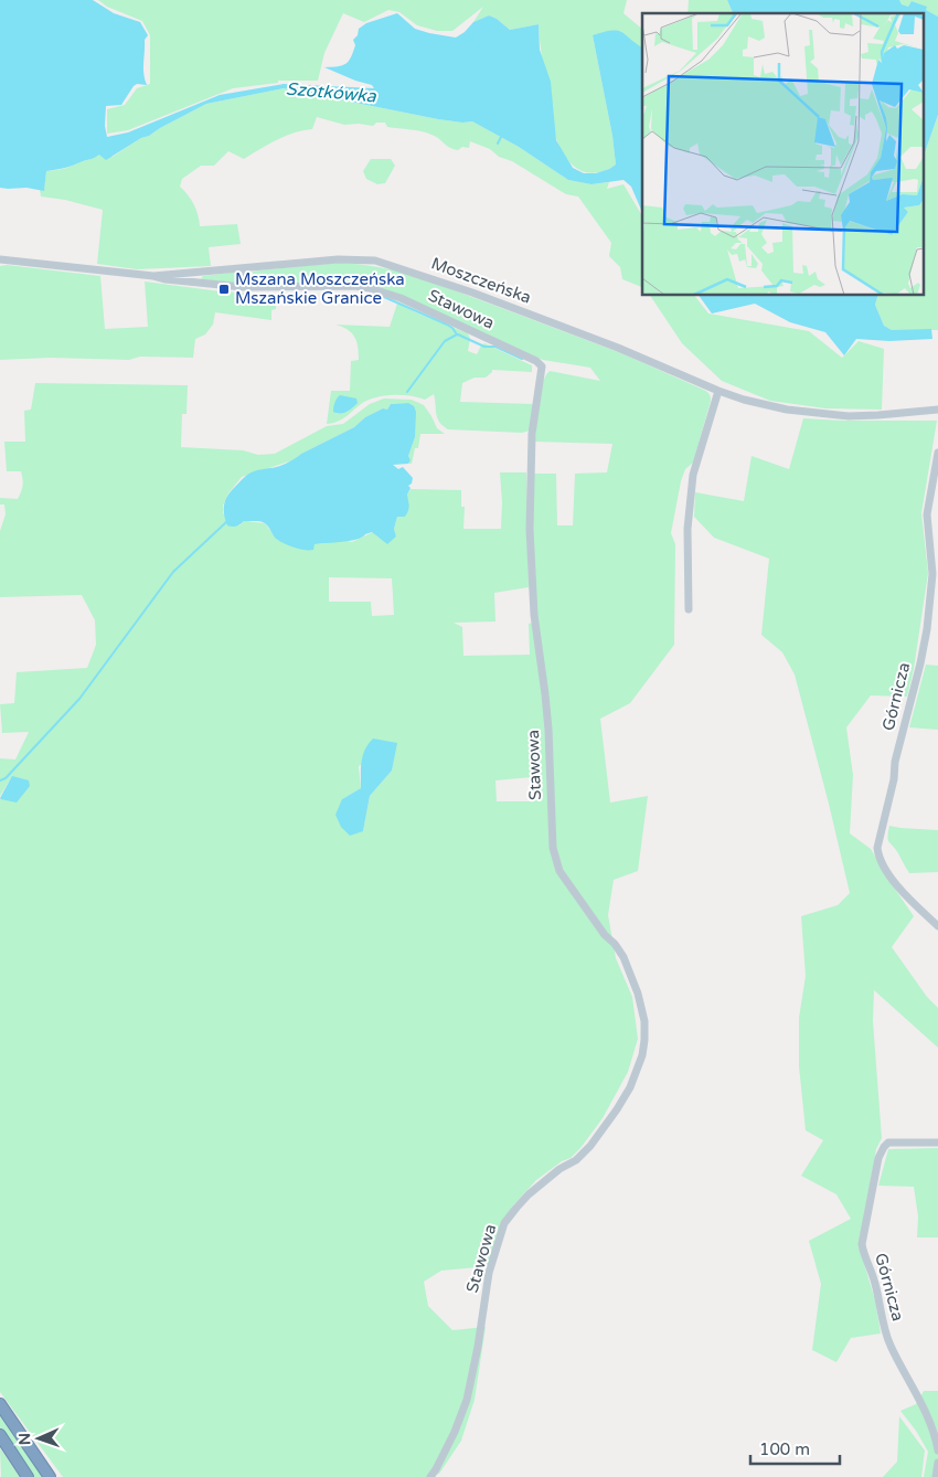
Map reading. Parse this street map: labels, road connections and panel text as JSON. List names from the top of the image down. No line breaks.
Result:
{"streets":{"street":["Moszczeńska","Stawowa","Górnicza"]},"crossings":[["Moszczeńska","Stawowa"]],"water":["Szotkówka"],"places":{"transit":["Mszana Moszczeńska Mszańskie Granice"]},"scale_bar":"100 m","north":"left"}
